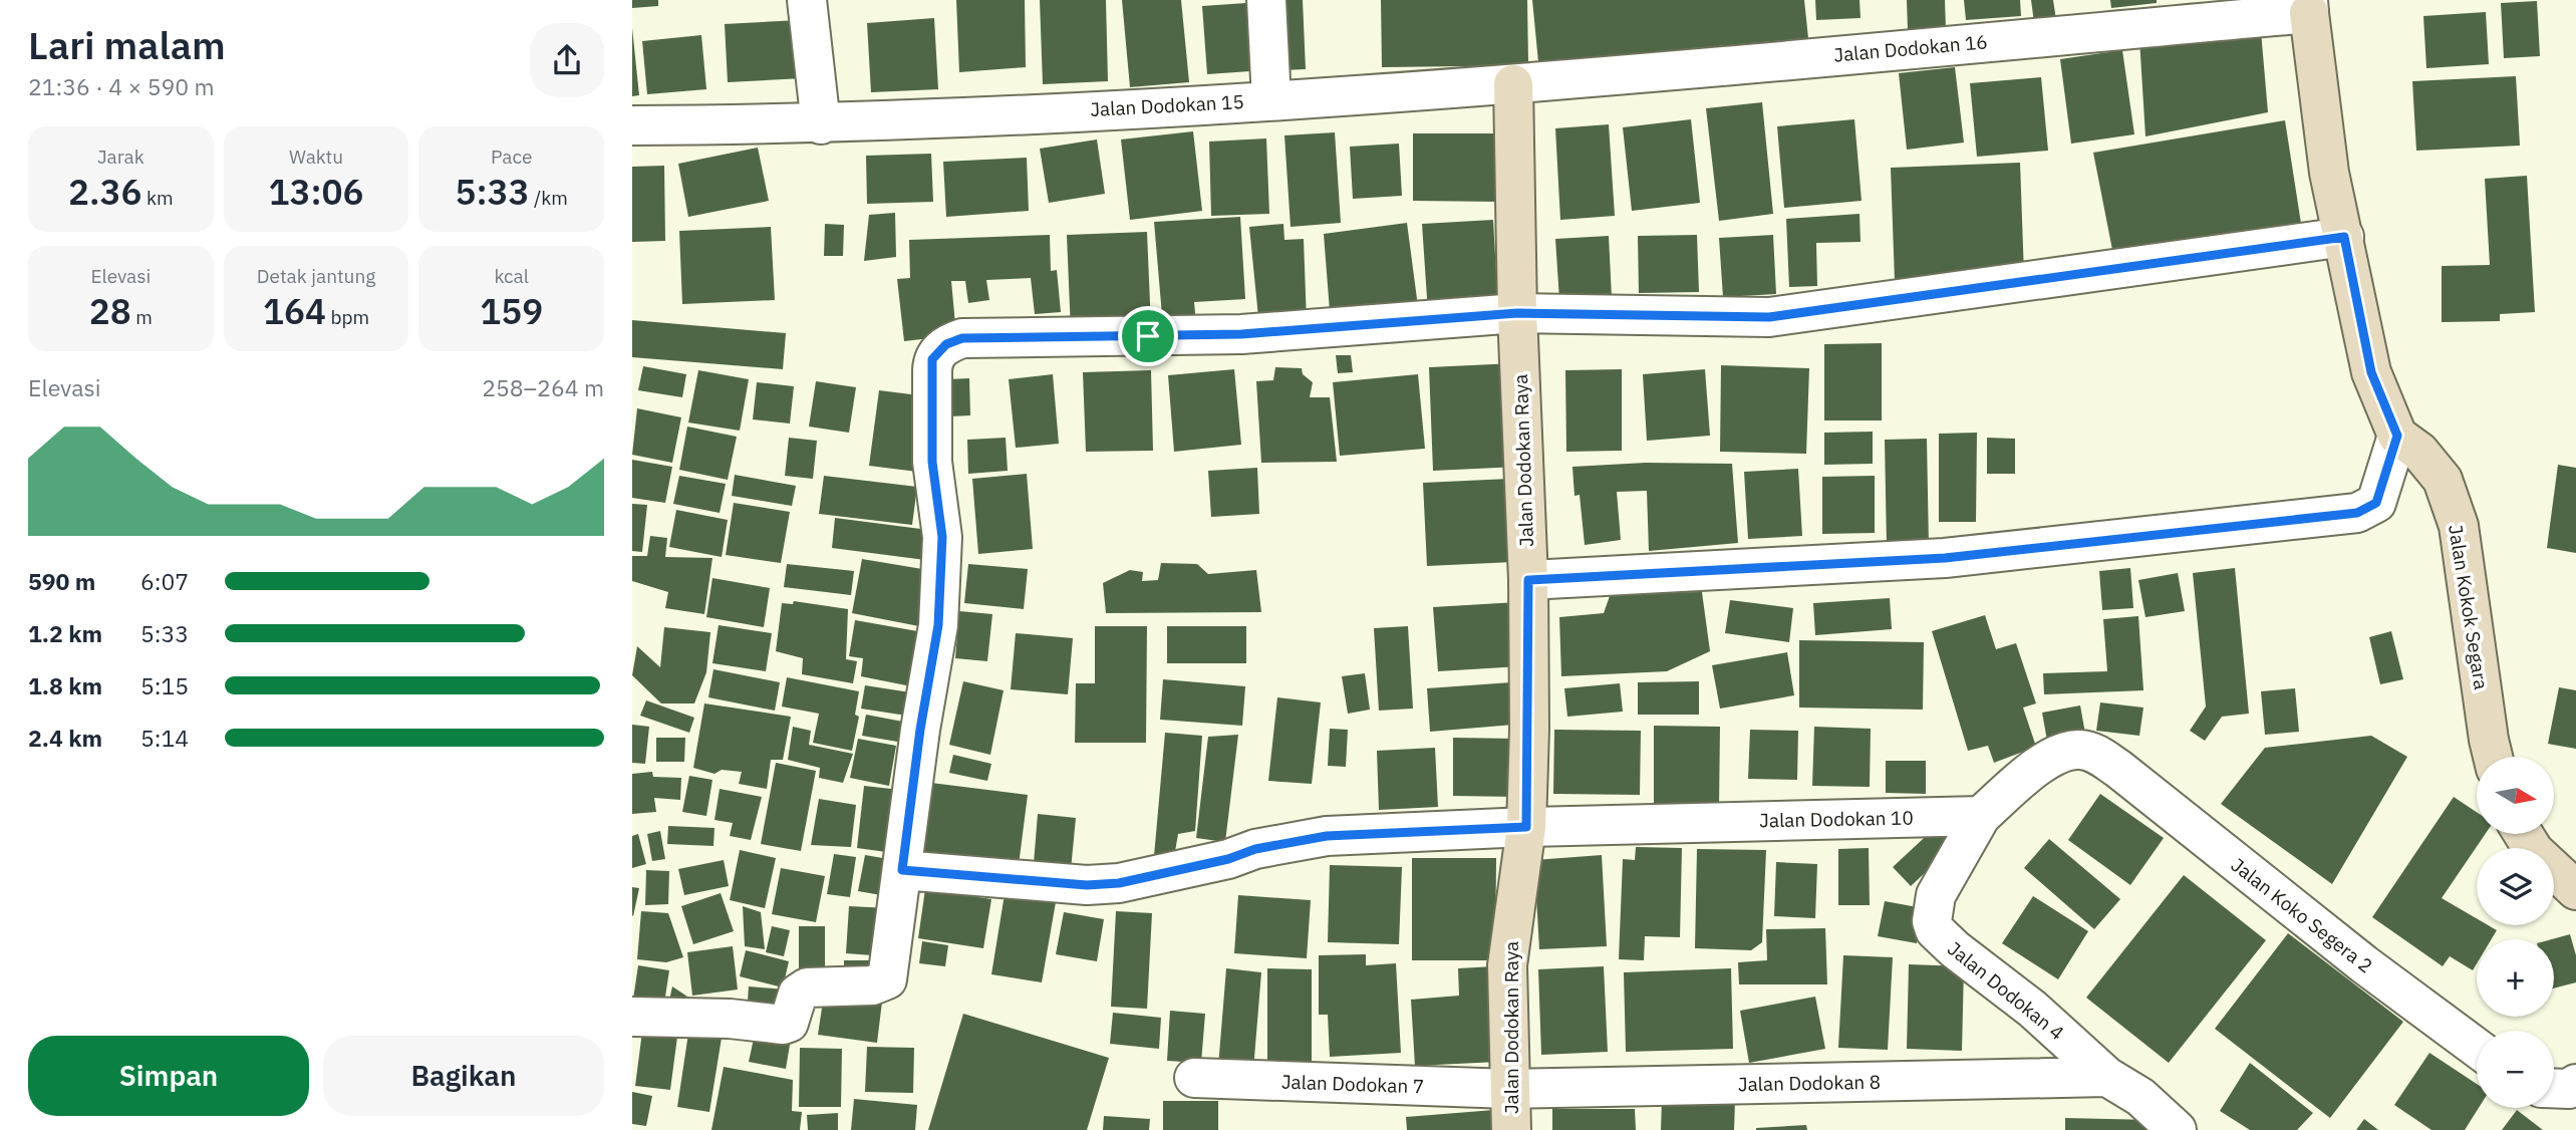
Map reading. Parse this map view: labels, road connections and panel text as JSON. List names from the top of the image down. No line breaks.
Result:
{"streets":{"street":["Jalan Dodokan 16","Jalan Dodokan 15","Jalan Dodokan Raya","Jalan Kokok Segara","Jalan Dodokan 10","Jalan Koko Segera 2","Jalan Dodokan 4","Jalan Dodokan 8","Jalan Dodokan 7"]},"crossings":[["Jalan Dodokan 16","Jalan Dodokan 15"],["Jalan Dodokan 16","Jalan Dodokan Raya"],["Jalan Dodokan 16","Jalan Kokok Segara"],["Jalan Dodokan 15","Jalan Dodokan Raya"],["Jalan Dodokan Raya","Jalan Dodokan 10"],["Jalan Dodokan Raya","Jalan Dodokan 8"],["Jalan Dodokan Raya","Jalan Dodokan 7"],["Jalan Dodokan 10","Jalan Koko Segera 2"],["Jalan Dodokan 10","Jalan Dodokan 4"],["Jalan Koko Segera 2","Jalan Dodokan 4"],["Jalan Dodokan 4","Jalan Dodokan 8"],["Jalan Dodokan 8","Jalan Dodokan 7"]],"north":"right","page":{"heading":["Lari malam","21:36 · 4 × 590 m"],"stats":[["Jarak","2.36 km"],["Waktu","13:06"],["Pace","5:33 /km"],["Elevasi","28 m"],["Detak jantung","164 bpm"],["kcal","159"]],"chart":["Elevasi","258–264 m"],"list":[{"name":"590 m","note":"6:07"},{"name":"1.2 km","note":"5:33"},{"name":"1.8 km","note":"5:15"},{"name":"2.4 km","note":"5:14"}],"map_buttons":["+","−"],"buttons":["Simpan","Bagikan"]}}
